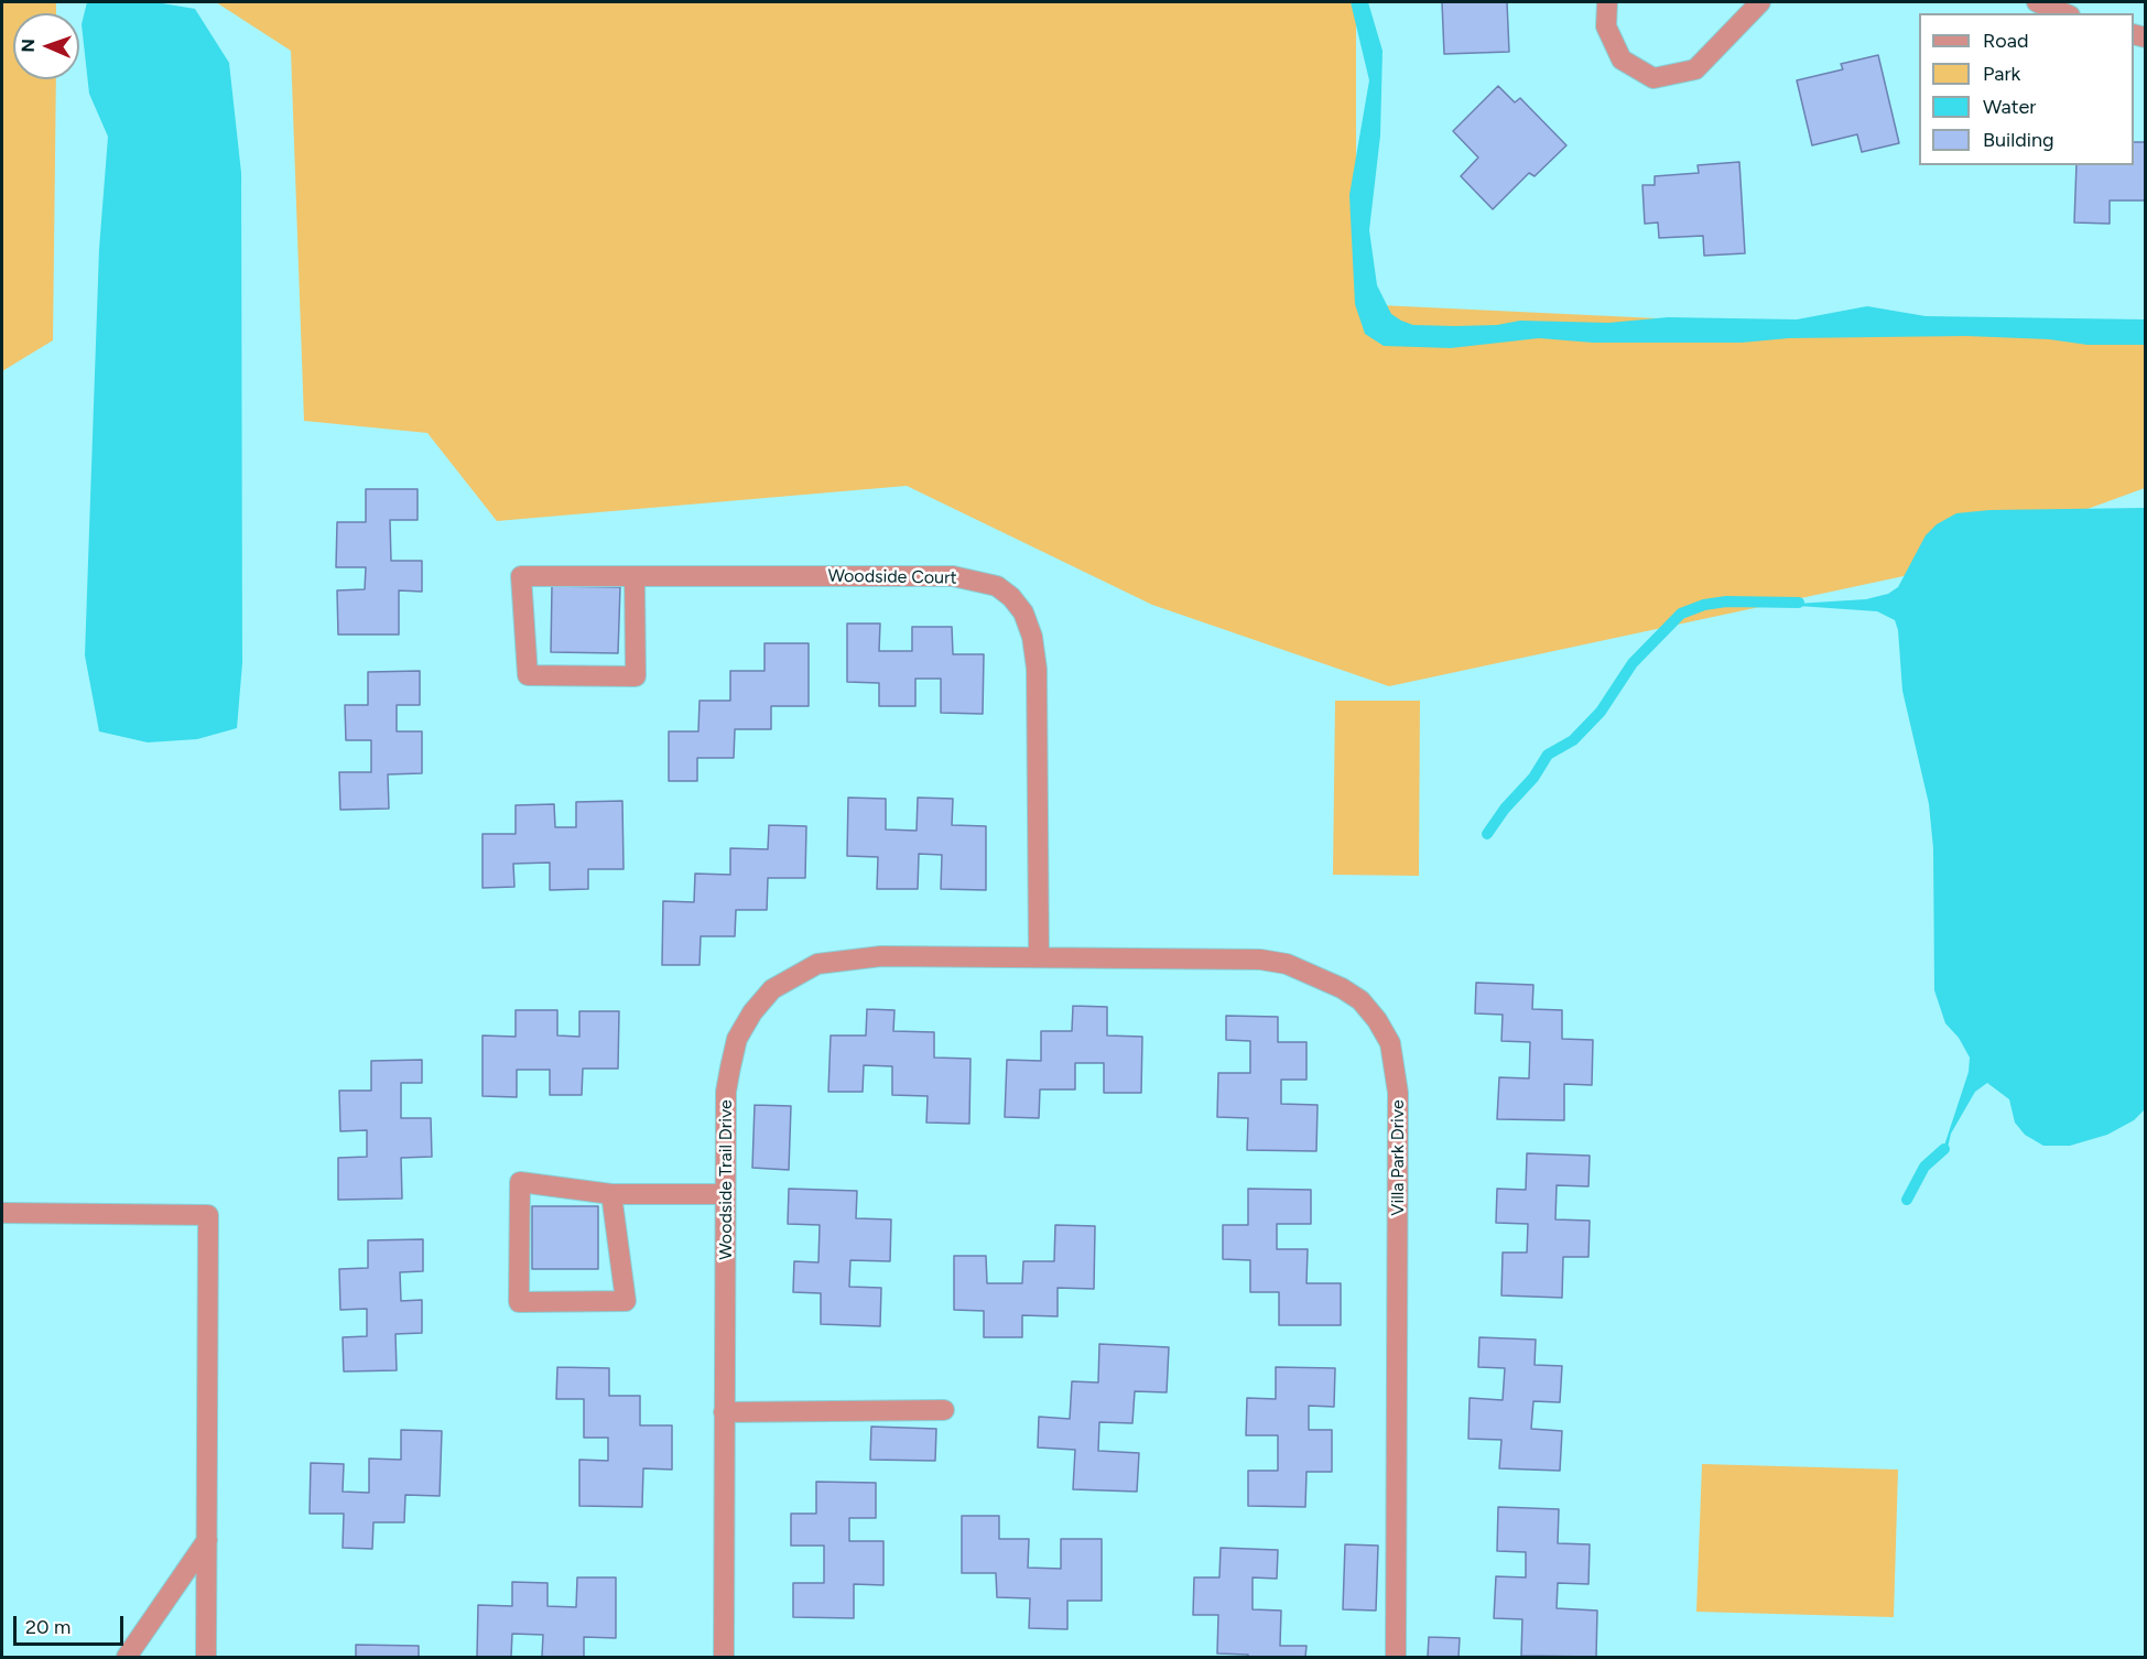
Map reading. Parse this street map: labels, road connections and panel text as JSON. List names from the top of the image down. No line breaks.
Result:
{"streets":{"street":["Woodside Court","Villa Park Drive","Woodside Trail Drive"]},"crossings":[["Woodside Court","Villa Park Drive"],["Woodside Court","Woodside Trail Drive"],["Villa Park Drive","Woodside Trail Drive"]],"legend":["Road","Park","Water","Building"],"scale_bar":"20 m","north":"left"}
